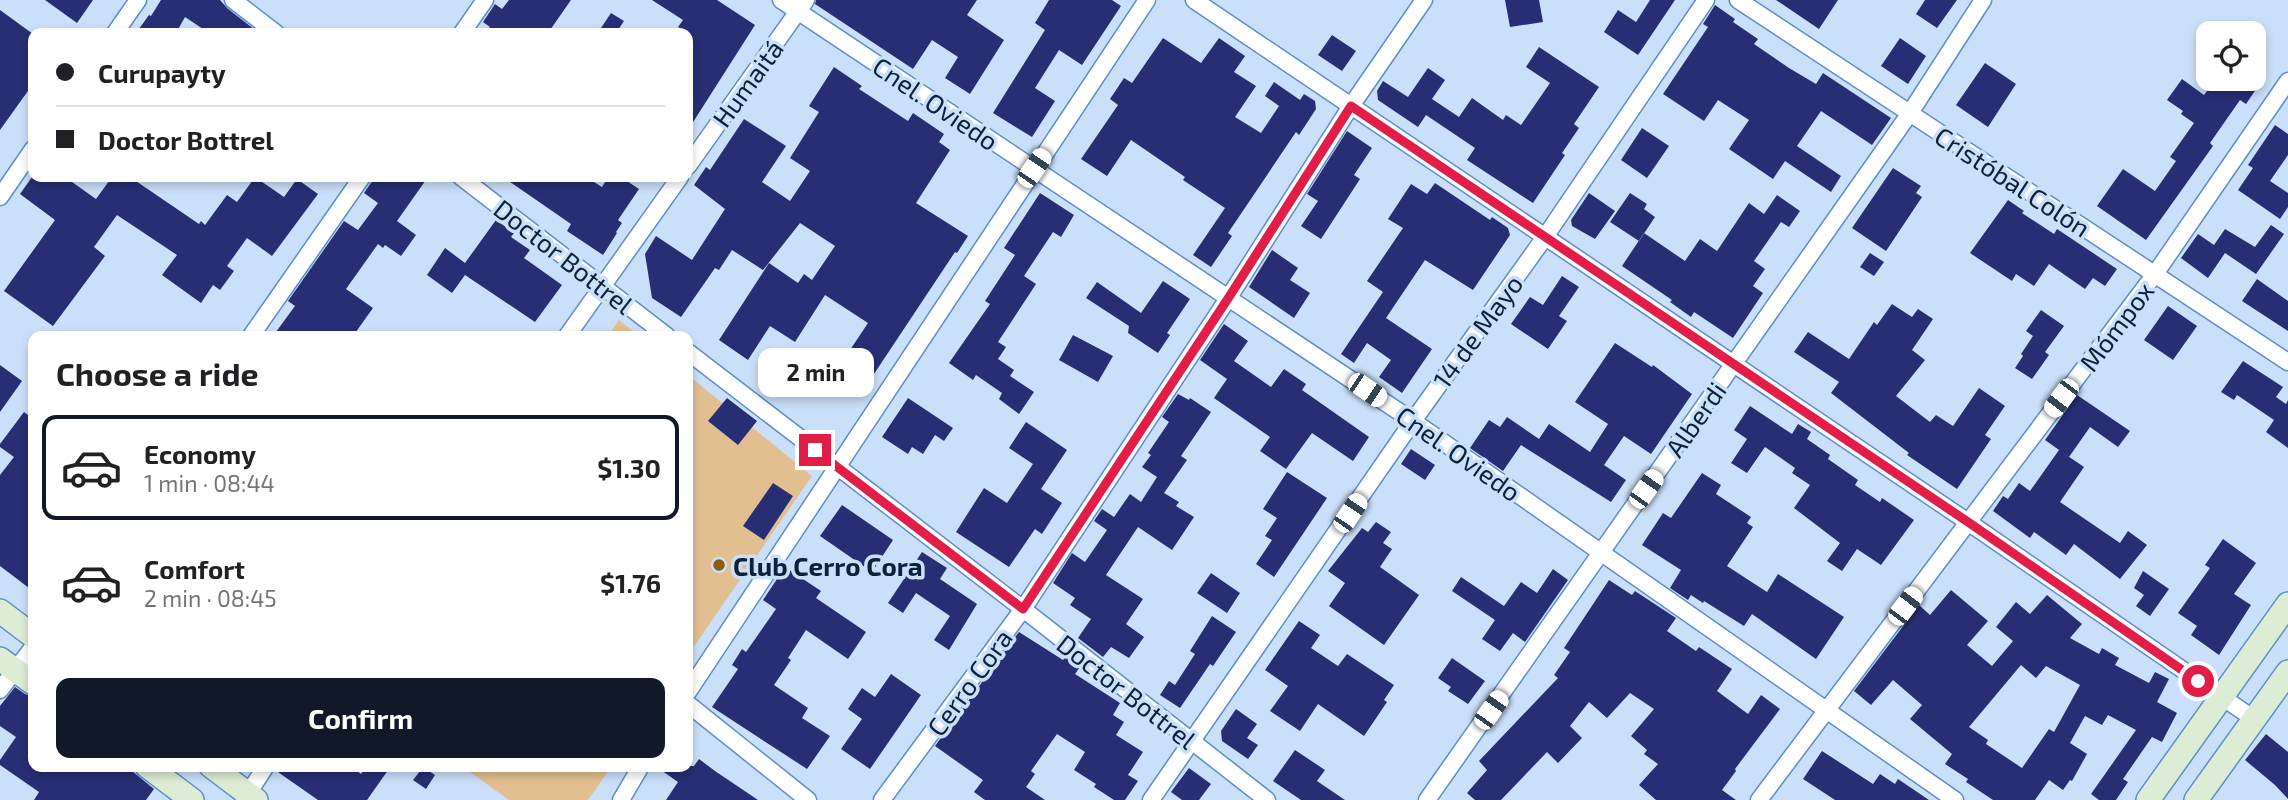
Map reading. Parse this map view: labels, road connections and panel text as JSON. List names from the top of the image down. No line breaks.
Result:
{"streets":{"street":["Humaitá","Cnel. Oviedo","Cristóbal Colón","Doctor Bottrel","Mómpox","14 de Mayo","Alberdi","Cerro Cora"]},"crossings":[["Humaitá","Cnel. Oviedo"],["Cnel. Oviedo","Mómpox"],["Cnel. Oviedo","14 de Mayo"],["Cnel. Oviedo","Alberdi"],["Cnel. Oviedo","Cerro Cora"],["Cristóbal Colón","Mómpox"],["Cristóbal Colón","Alberdi"],["Doctor Bottrel","14 de Mayo"],["Doctor Bottrel","Cerro Cora"]],"places":["Club Cerro Cora"],"page":{"banner":["Curupayty","Doctor Bottrel"],"heading":"Choose a ride","bubble":"2 min","list":[{"name":"Economy","note":"1 min · 08:44","value":"$1.30"},{"name":"Comfort","note":"2 min · 08:45","value":"$1.76"}],"buttons":"Confirm"}}
